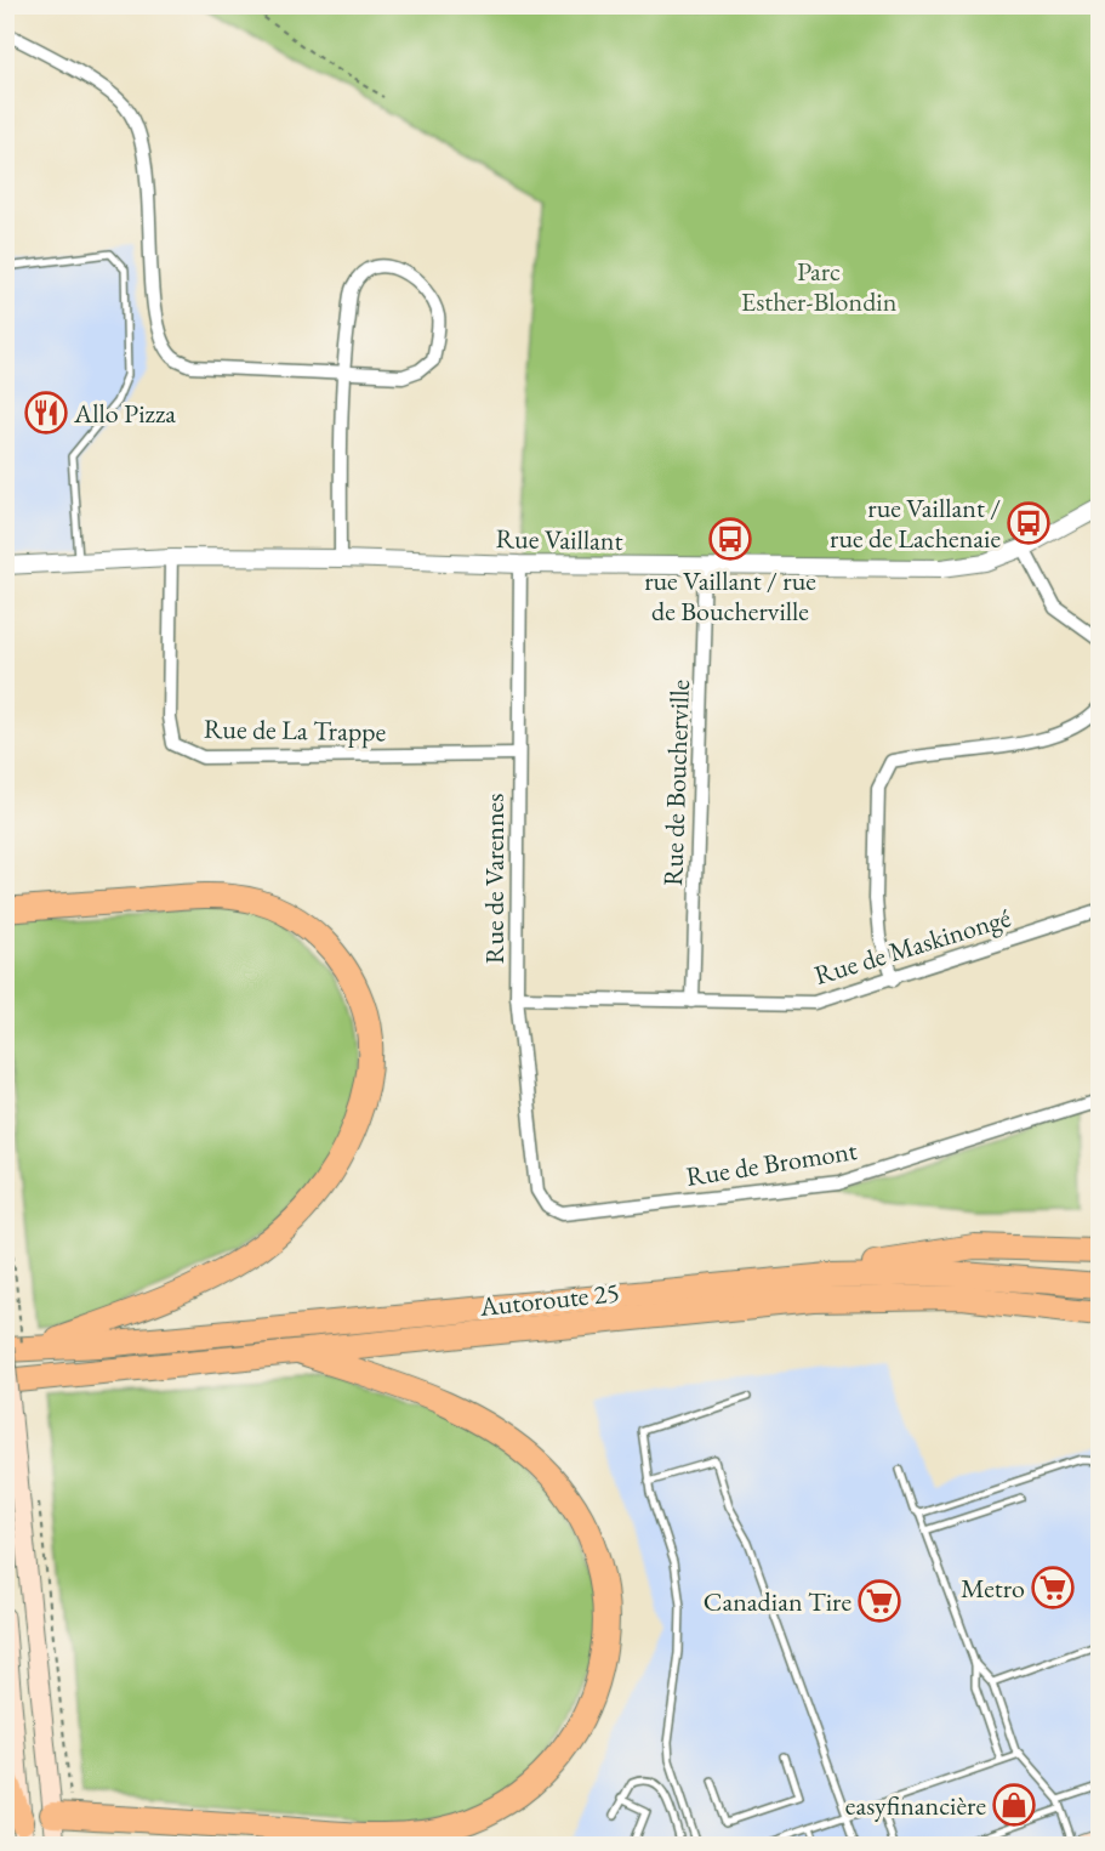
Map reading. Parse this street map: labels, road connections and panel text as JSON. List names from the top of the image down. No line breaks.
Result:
{"streets":{"highway":["Autoroute 25"],"street":["Rue Vaillant","Rue de La Trappe","Rue de Boucherville","Rue de Varennes","Rue de Maskinongé","Rue de Bromont"]},"crossings":[["Rue Vaillant","Rue de La Trappe"],["Rue Vaillant","Rue de Boucherville"],["Rue Vaillant","Rue de Varennes"],["Rue de La Trappe","Rue de Varennes"],["Rue de Boucherville","Rue de Maskinongé"],["Rue de Varennes","Rue de Maskinongé"],["Rue de Varennes","Rue de Bromont"]],"parks":["Parc Esther-Blondin"],"places":{"restaurant":["Allo Pizza"],"bus stop":["rue Vaillant / rue de Lachenaie","rue Vaillant / rue de Boucherville"],"supermarket":["Metro","Canadian Tire"],"shop":["easyfinancière"]}}
